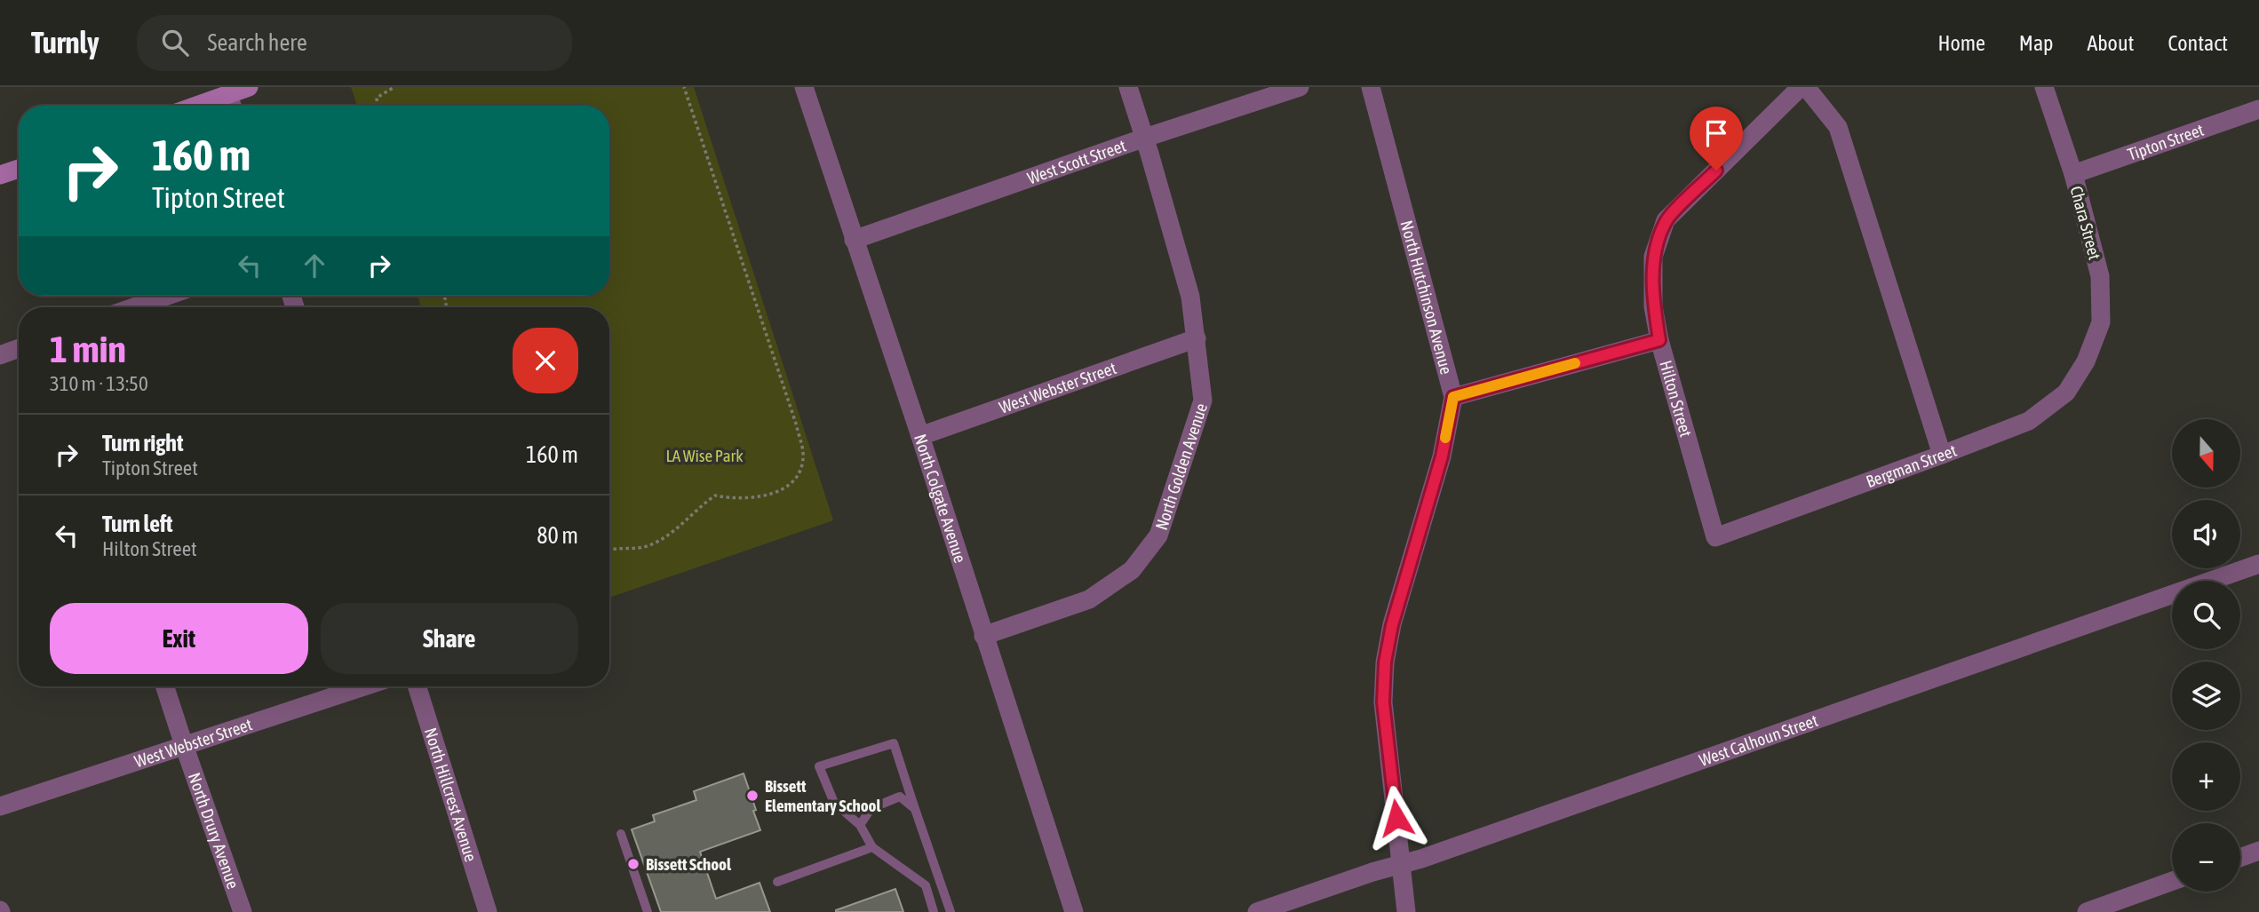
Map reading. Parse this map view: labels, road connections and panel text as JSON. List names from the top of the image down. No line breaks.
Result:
{"streets":{"street":["Tipton Street","West Scott Street","Chara Street","North Hutchinson Avenue","West Webster Street","Hilton Street","Bergman Street","North Golden Avenue","North Colgate Avenue","West Calhoun Street","North Hillcrest Avenue","North Drury Avenue"]},"crossings":[["Tipton Street","Chara Street"],["West Scott Street","North Golden Avenue"],["West Scott Street","North Colgate Avenue"],["Chara Street","Bergman Street"],["North Hutchinson Avenue","West Calhoun Street"],["West Webster Street","North Golden Avenue"],["West Webster Street","North Colgate Avenue"],["West Webster Street","North Drury Avenue"],["Hilton Street","Bergman Street"],["North Golden Avenue","North Colgate Avenue"]],"parks":["LA Wise Park"],"places":["Bissett Elementary School","Bissett School"],"north":"bottom","page":{"header":"Turnly","search":"Search here","nav":["Home","Map","About","Contact"],"turn":["160 m","Tipton Street"],"heading":["1 min","310 m · 13:50"],"list":[{"name":"Turn right","note":"Tipton Street","value":"160 m"},{"name":"Turn left","note":"Hilton Street","value":"80 m"}],"map_buttons":["+","−"],"buttons":["Exit","Share"]}}
